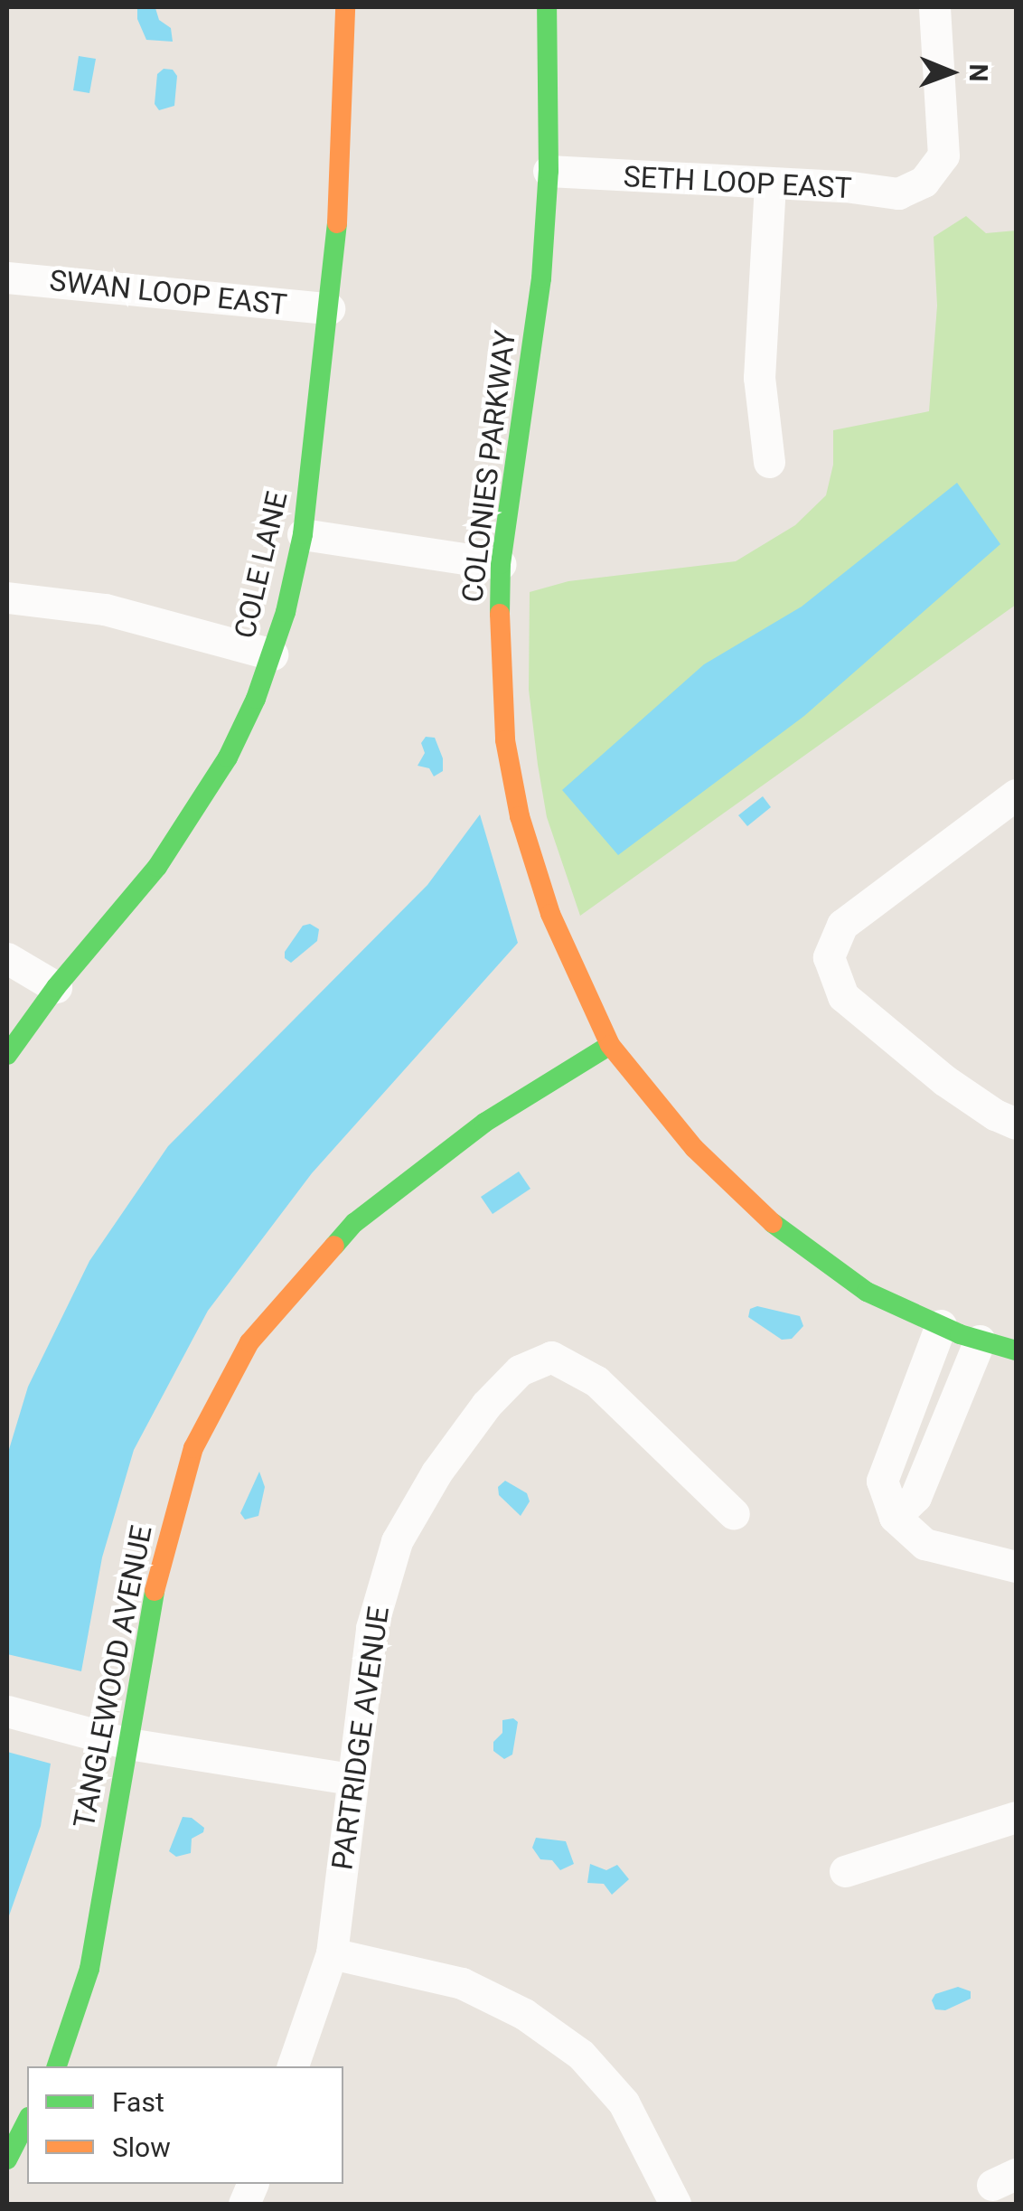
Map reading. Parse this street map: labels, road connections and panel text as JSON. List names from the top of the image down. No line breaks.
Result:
{"streets":{"street":["SETH LOOP EAST","SWAN LOOP EAST","COLONIES PARKWAY","COLE LANE","TANGLEWOOD AVENUE","PARTRIDGE AVENUE"]},"crossings":[["SETH LOOP EAST","COLONIES PARKWAY"],["SWAN LOOP EAST","COLE LANE"],["COLONIES PARKWAY","TANGLEWOOD AVENUE"]],"legend":["Fast","Slow"],"north":"right"}
